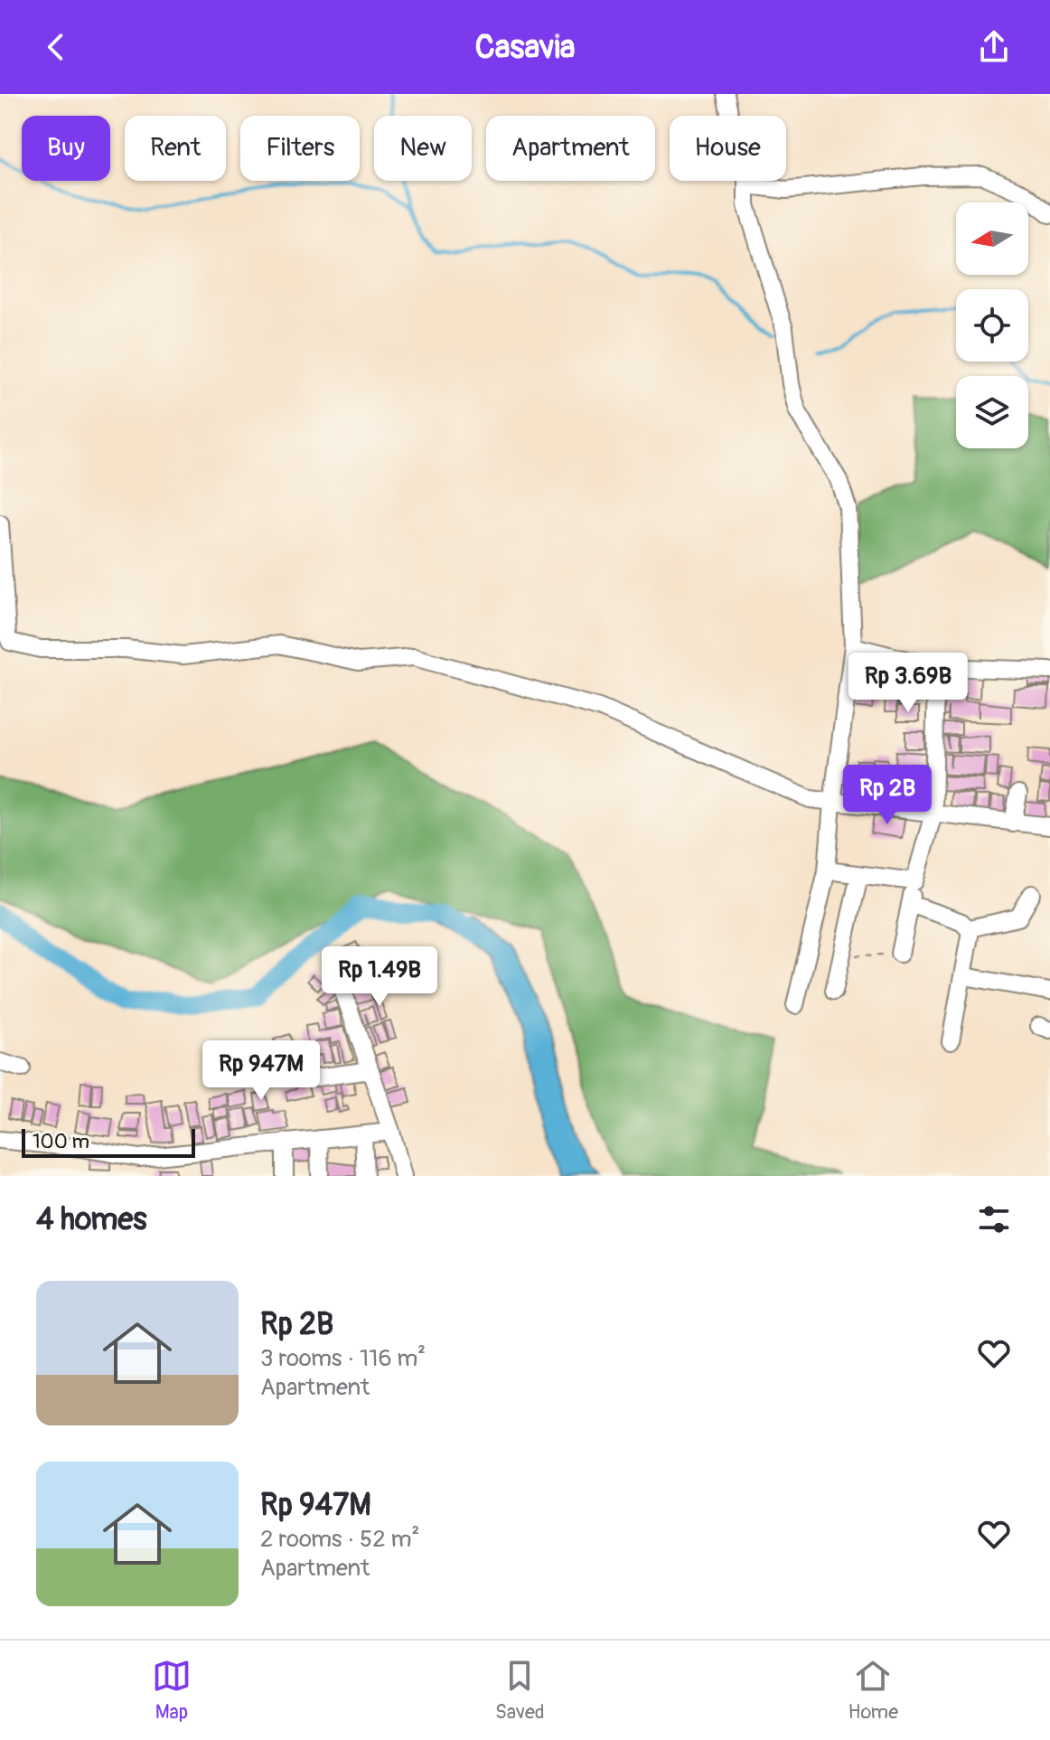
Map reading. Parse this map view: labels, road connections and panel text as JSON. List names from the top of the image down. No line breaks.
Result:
{"scale_bar":"100 m","north":"left","page":{"header":"Casavia","chip":["Buy","Rent","Filters","New","Apartment","House"],"price":["Rp 3.69B","Rp 2B","Rp 1.49B","Rp 947M"],"scale":"100 m","heading":"4 homes","list":[{"name":"Rp 2B","note":"3 rooms · 116 m² · Apartment"},{"name":"Rp 947M","note":"2 rooms · 52 m² · Apartment"}],"tabs":["Map","Saved","Home"]}}
